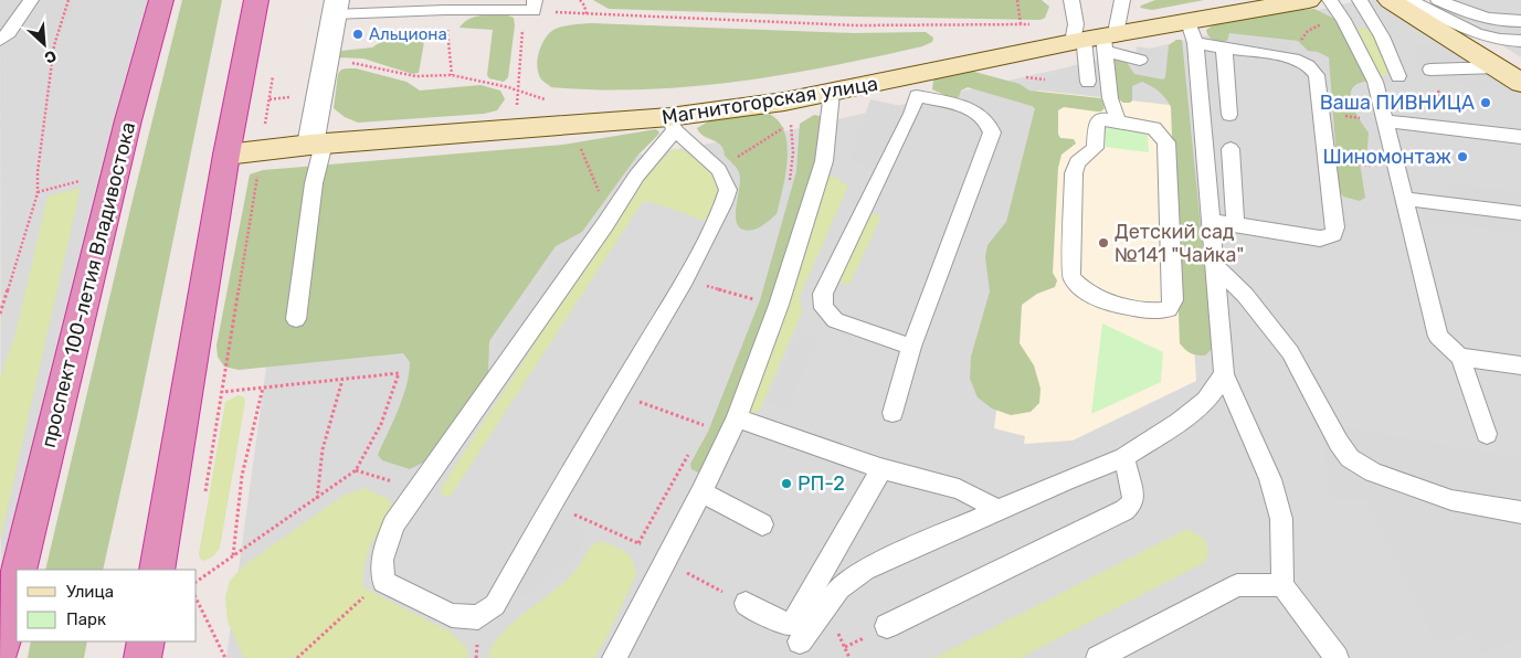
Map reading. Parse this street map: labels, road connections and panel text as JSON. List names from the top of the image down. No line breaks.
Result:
{"streets":{"highway":["проспект 100-летия Владивостока"],"main road":["Магнитогорская улица"]},"places":["Альциона","Ваша ПИВНИЦА","Шиномонтаж","Детский сад №141 \"Чайка\"","РП-2"],"legend":["Улица","Парк"],"north":"bottom right"}
